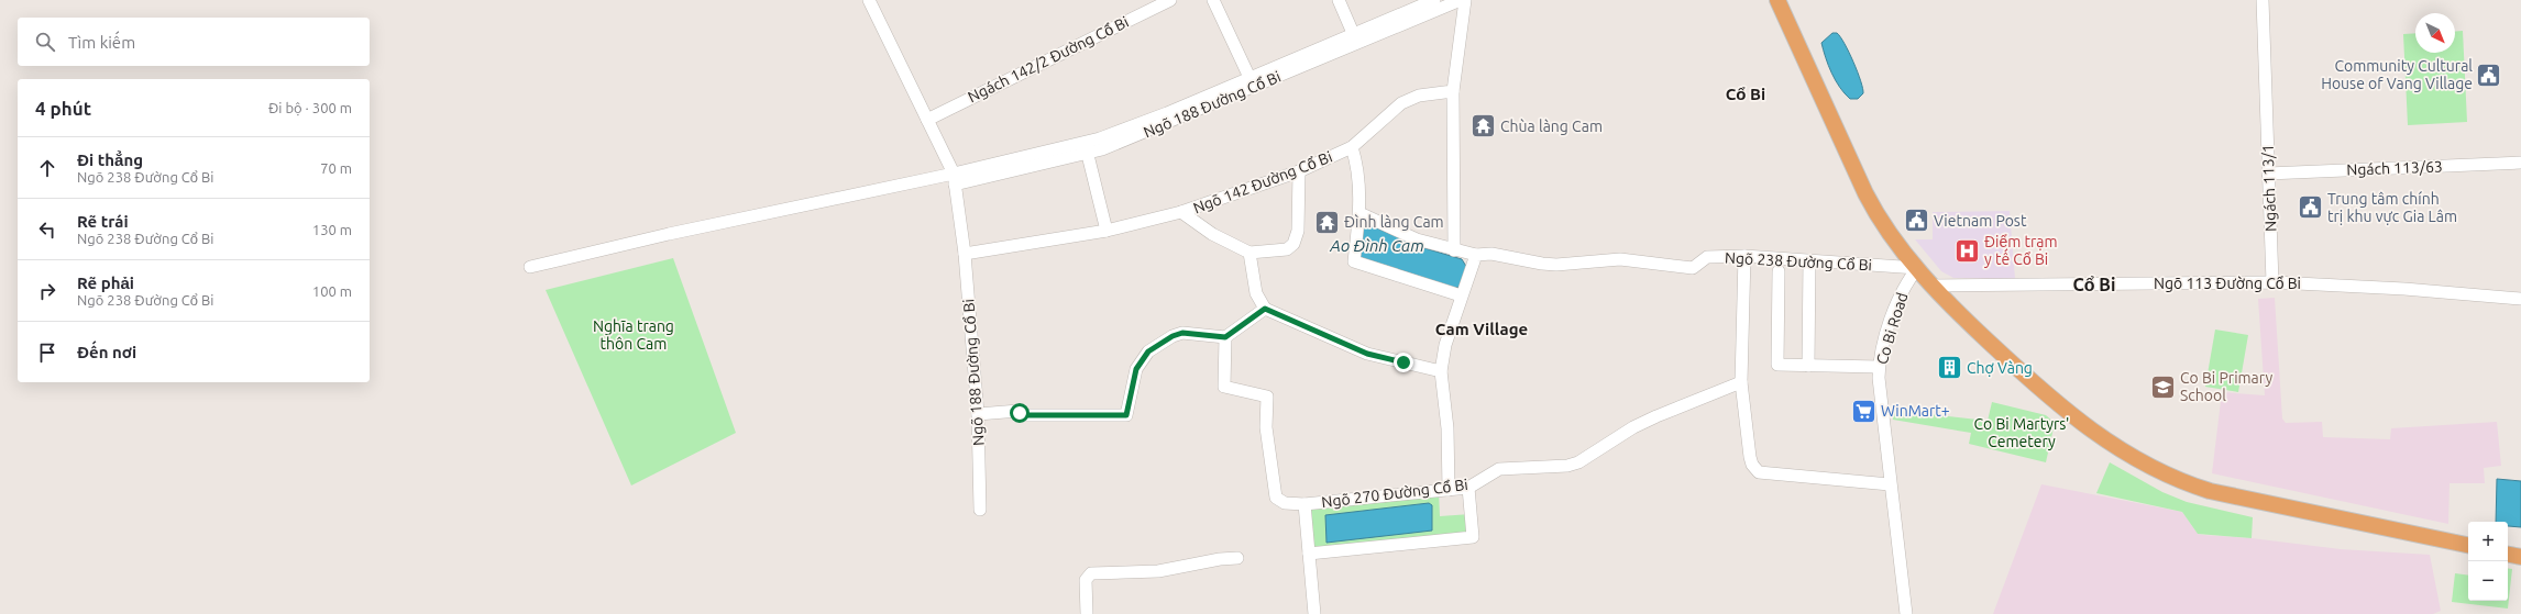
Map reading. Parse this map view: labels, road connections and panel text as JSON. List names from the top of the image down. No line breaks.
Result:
{"streets":{"street":["Ngách 142/2 Đường Cổ Bi","Ngõ 188 Đường Cổ Bi","Ngách 113/63","Ngõ 142 Đường Cổ Bi","Ngách 113/1","Ngõ 238 Đường Cổ Bi","Ngõ 113 Đường Cổ Bi","Co Bi Road","Ngõ 270 Đường Cổ Bi"]},"crossings":[["Ngõ 188 Đường Cổ Bi","Ngõ 142 Đường Cổ Bi"],["Ngách 113/63","Ngách 113/1"],["Ngách 113/1","Ngõ 113 Đường Cổ Bi"],["Ngõ 238 Đường Cổ Bi","Co Bi Road"]],"districts":["Cổ Bi","Cổ Bi","Cam Village"],"water":["Ao Đình Cam"],"parks":["Nghĩa trang thôn Cam","Co Bi Martyrs' Cemetery"],"places":{"public building":["Community Cultural House of Vang Village","Trung tâm chính trị khu vực Gia Lâm","Vietnam Post"],"temple":["Chùa làng Cam","Đình làng Cam"],"hospital":["Điểm trạm y tế Cổ Bi"],"building":["Chợ Vàng"],"school or university":["Co Bi Primary School"],"supermarket":["WinMart+"]},"north":"bottom right","page":{"search":"Tìm kiếm","heading":["4 phút","Đi bộ · 300 m"],"list":[["Đi thẳng","Ngõ 238 Đường Cổ Bi","70 m"],["Rẽ trái","Ngõ 238 Đường Cổ Bi","130 m"],["Rẽ phải","Ngõ 238 Đường Cổ Bi","100 m"],"Đến nơi"],"map_buttons":["+","−"]}}
